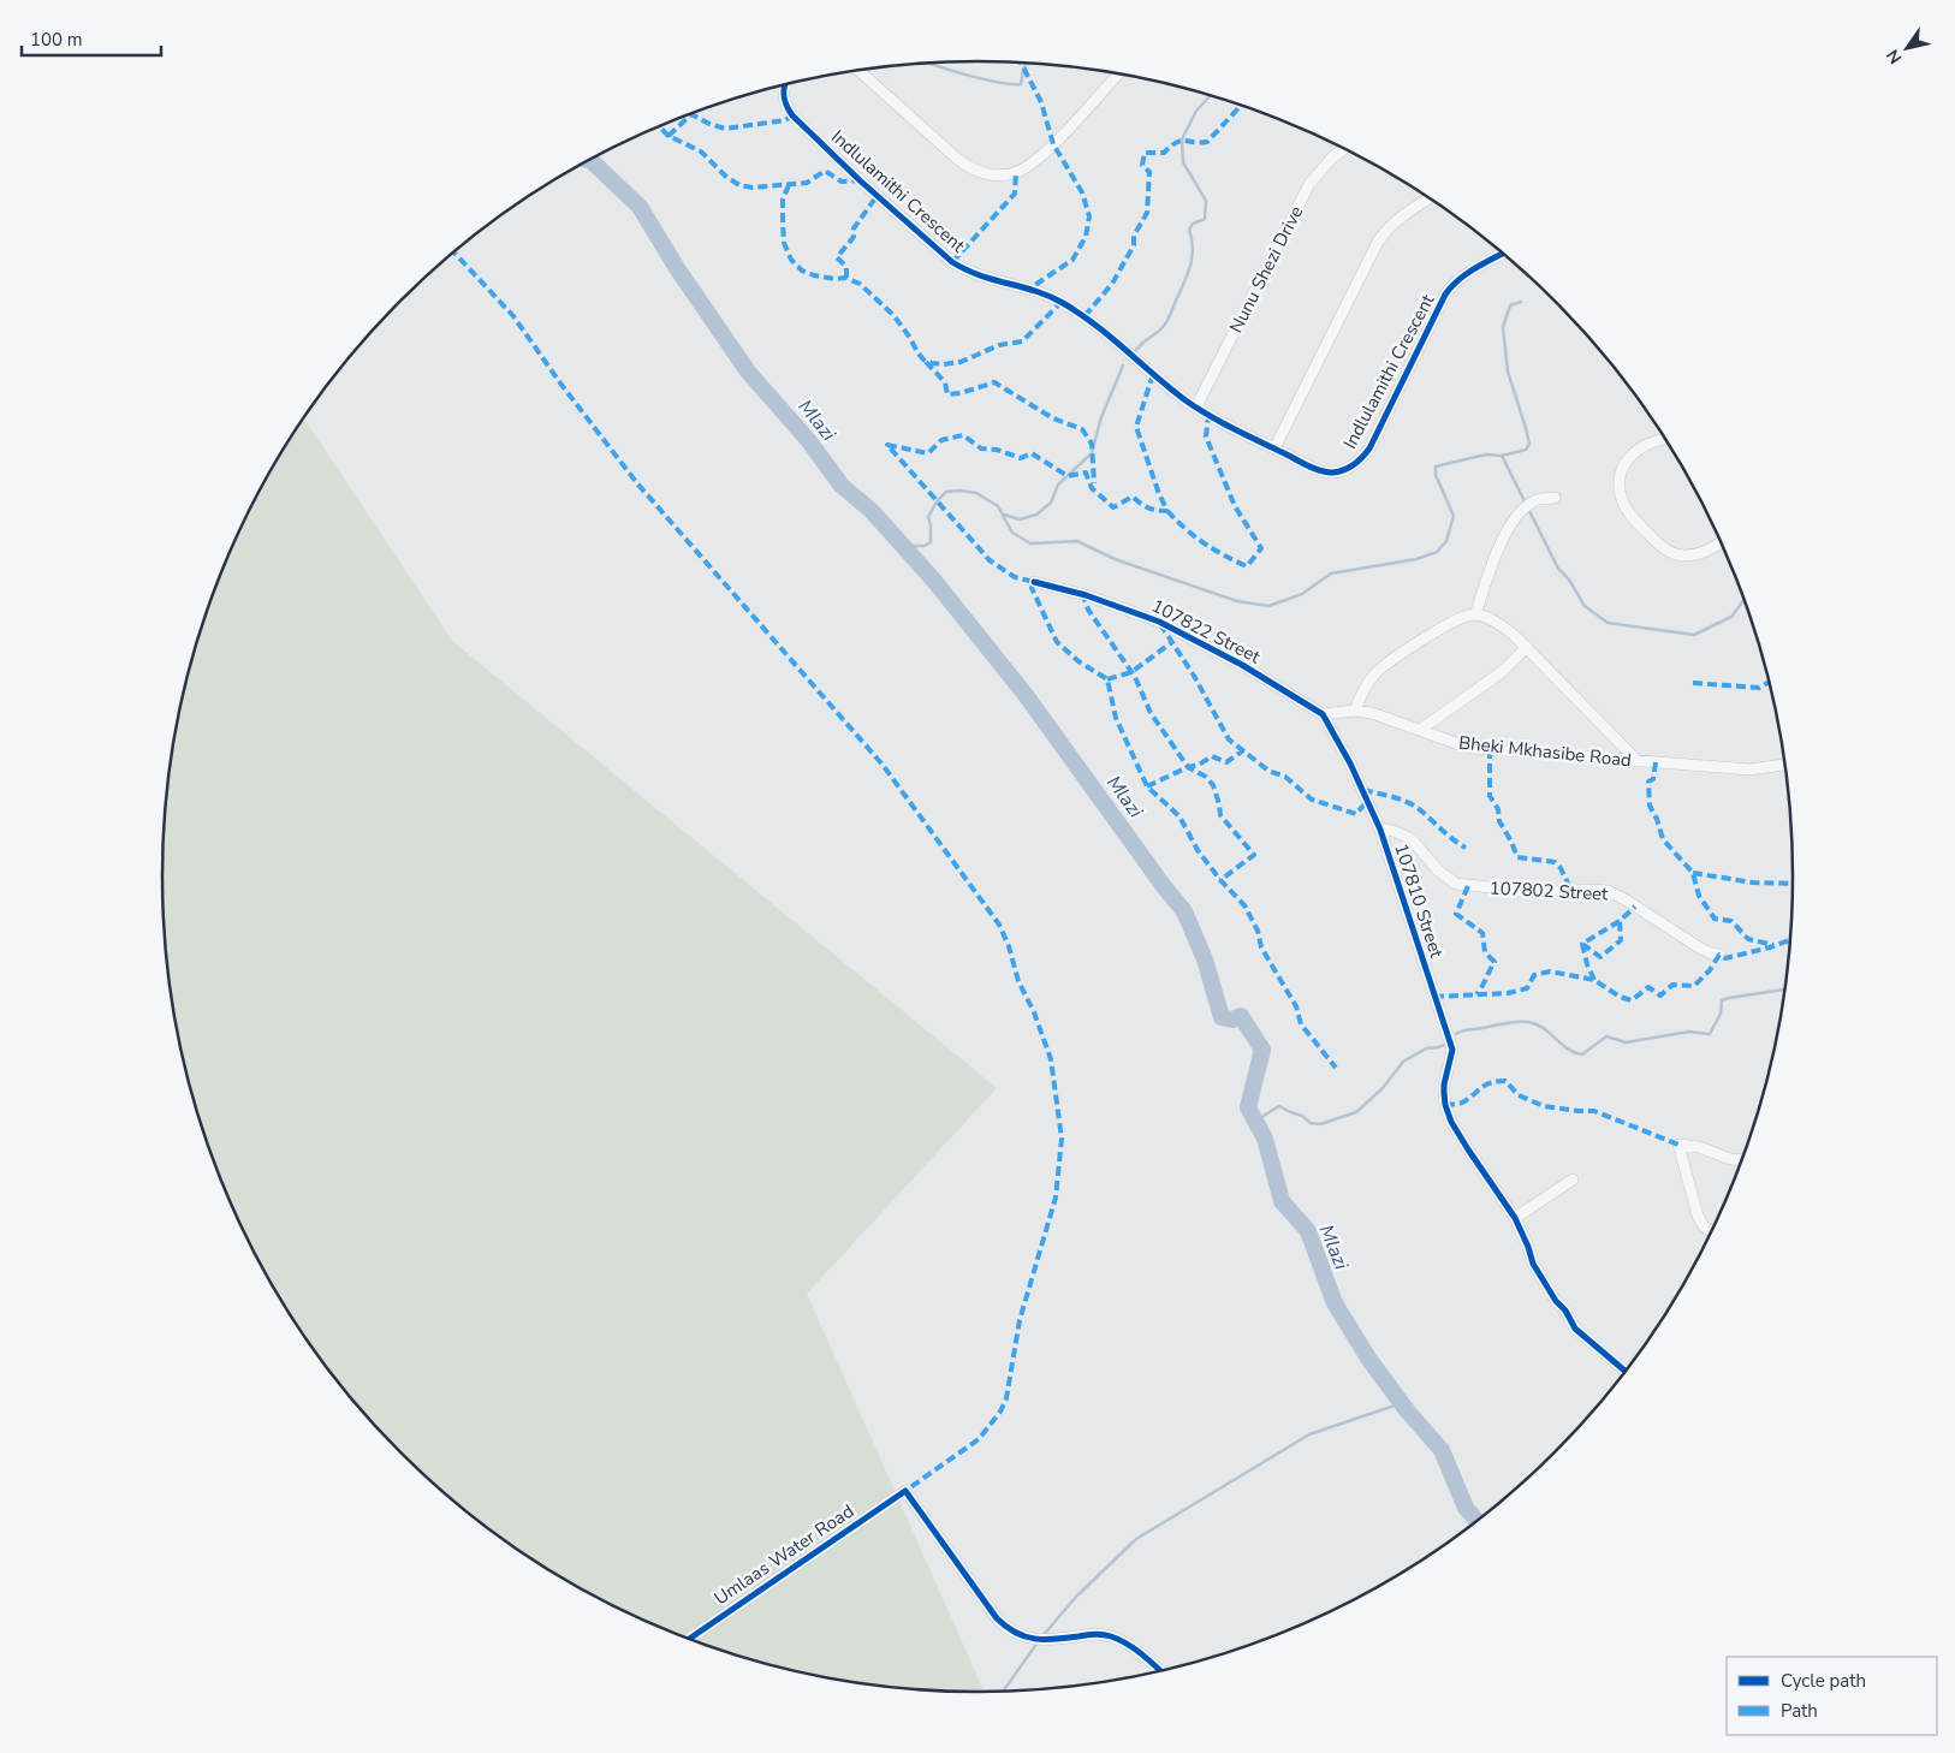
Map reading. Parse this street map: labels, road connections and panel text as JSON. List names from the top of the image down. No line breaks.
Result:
{"streets":{"street":["Indlulamithi Crescent","Nunu Shezi Drive","107822 Street","Bheki Mkhasibe Road","107802 Street","107810 Street","Umlaas Water Road"]},"crossings":[["Indlulamithi Crescent","Nunu Shezi Drive"],["107822 Street","Bheki Mkhasibe Road"],["107822 Street","107810 Street"],["Bheki Mkhasibe Road","107810 Street"],["107802 Street","107810 Street"]],"water":["Mlazi"],"legend":["Cycle path","Path"],"scale_bar":"100 m","north":"bottom left"}
